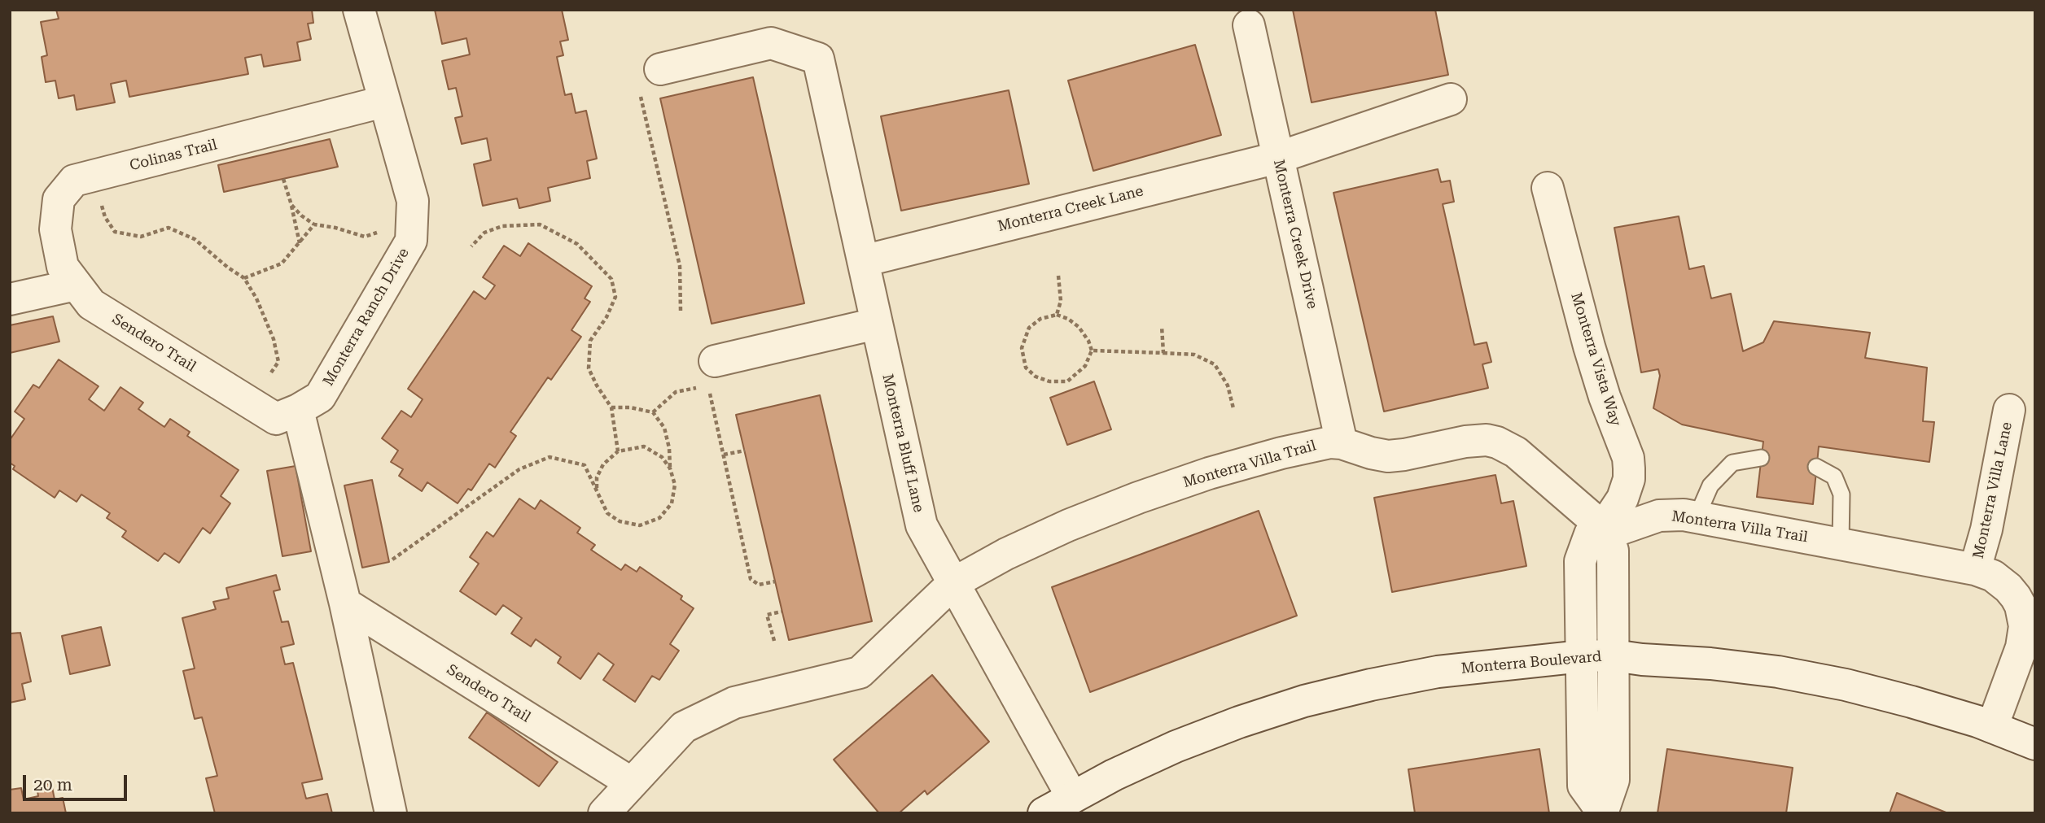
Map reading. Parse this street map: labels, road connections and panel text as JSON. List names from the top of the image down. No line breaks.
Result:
{"streets":{"street":["Colinas Trail","Monterra Creek Lane","Monterra Creek Drive","Monterra Ranch Drive","Sendero Trail","Monterra Vista Way","Monterra Bluff Lane","Monterra Villa Trail","Monterra Villa Lane","Monterra Boulevard"]},"crossings":[["Colinas Trail","Monterra Ranch Drive"],["Colinas Trail","Sendero Trail"],["Monterra Creek Lane","Monterra Creek Drive"],["Monterra Creek Lane","Monterra Bluff Lane"],["Monterra Creek Drive","Monterra Villa Trail"],["Monterra Ranch Drive","Sendero Trail"],["Sendero Trail","Monterra Villa Trail"],["Monterra Vista Way","Monterra Villa Trail"],["Monterra Vista Way","Monterra Boulevard"],["Monterra Bluff Lane","Monterra Villa Trail"],["Monterra Bluff Lane","Monterra Boulevard"],["Monterra Villa Trail","Monterra Villa Lane"],["Monterra Villa Trail","Monterra Boulevard"]],"scale_bar":"20 m"}
